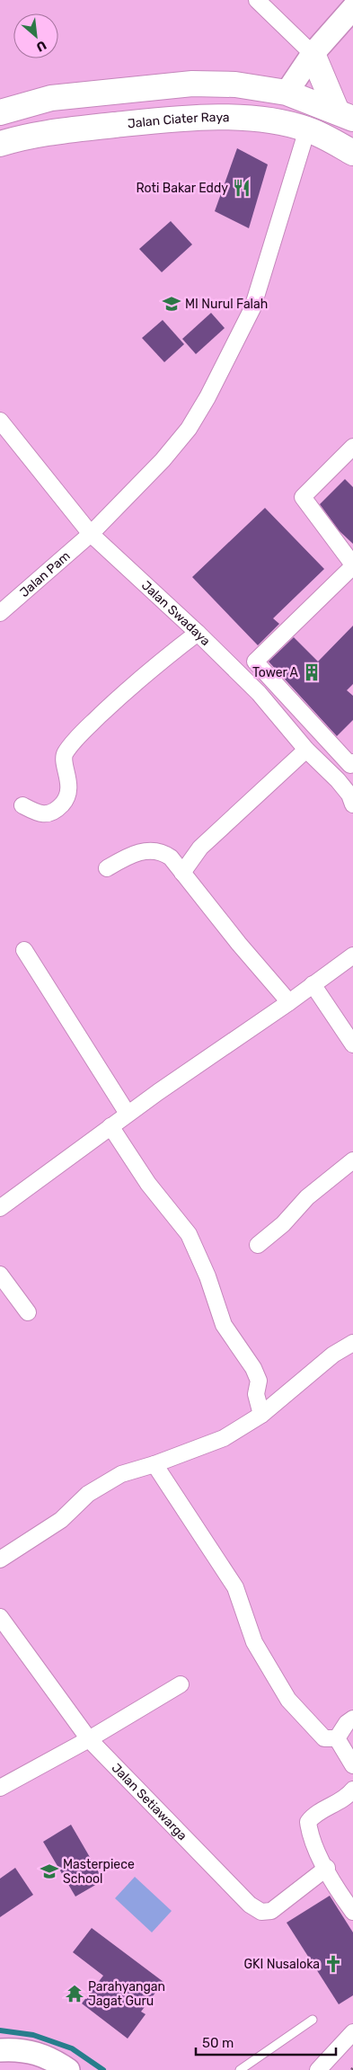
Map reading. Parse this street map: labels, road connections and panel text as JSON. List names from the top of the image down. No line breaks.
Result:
{"streets":{"main road":["Jalan Ciater Raya"],"street":["Jalan Pam","Jalan Swadaya","Jalan Setiawarga"]},"crossings":[["Jalan Ciater Raya","Jalan Pam"],["Jalan Pam","Jalan Swadaya"]],"places":{"restaurant":["Roti Bakar Eddy"],"school or university":["MI Nurul Falah","Masterpiece School"],"building":["Tower A"],"church":["GKI Nusaloka"],"temple":["Parahyangan Jagat Guru"]},"scale_bar":"50 m","north":"bottom right"}
